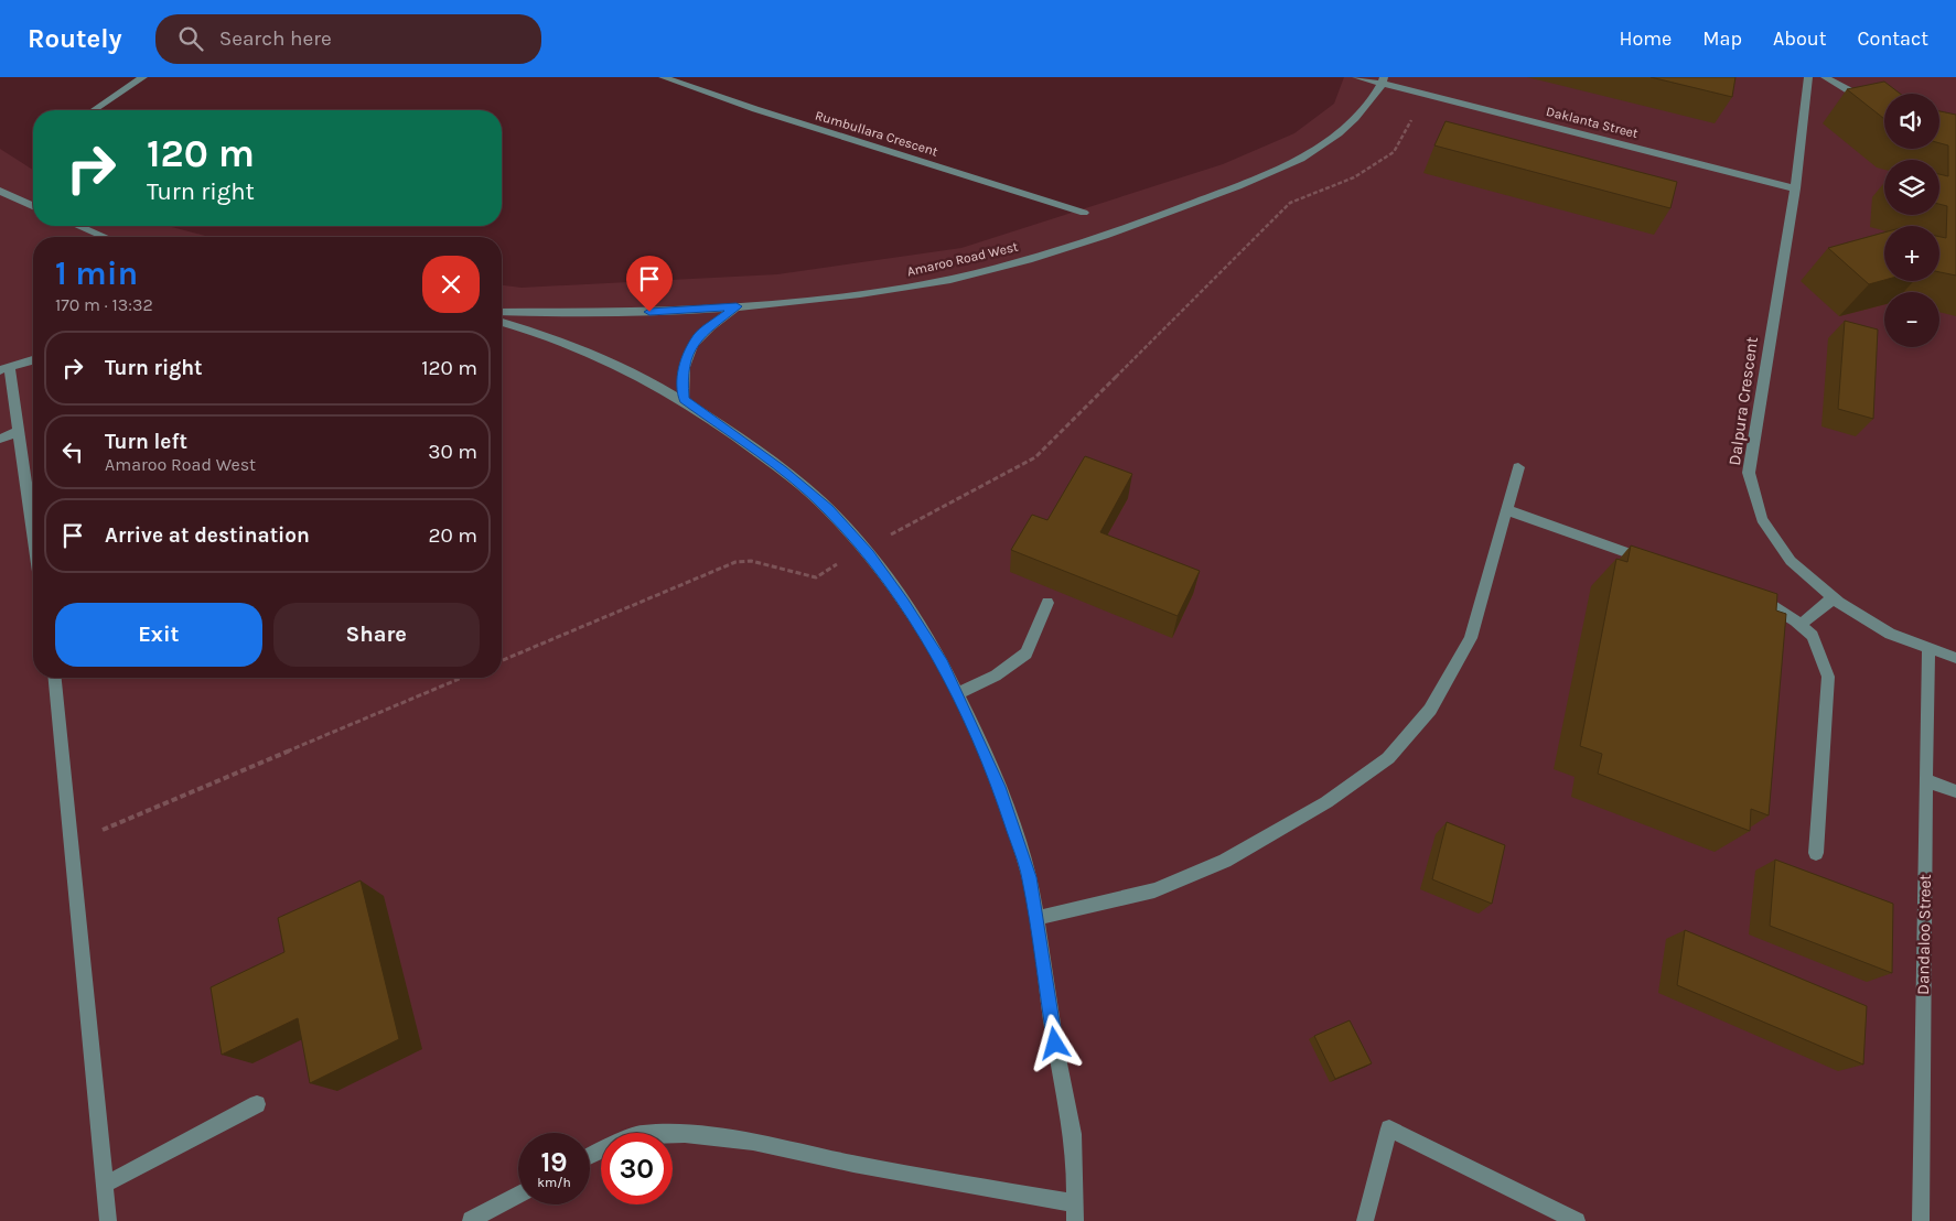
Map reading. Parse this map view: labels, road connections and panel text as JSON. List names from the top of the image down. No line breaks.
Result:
{"streets":{"street":["Daklanta Street","Rumbullara Crescent","Amaroo Road West","Dalpura Crescent","Dandaloo Street"]},"crossings":[["Daklanta Street","Amaroo Road West"],["Daklanta Street","Dalpura Crescent"],["Dalpura Crescent","Dandaloo Street"]],"page":{"header":"Routely","search":"Search here","nav":["Home","Map","About","Contact"],"map_buttons":["+","−"],"turn":["120 m","Turn right"],"heading":["1 min","170 m · 13:32"],"list":[{"name":"Turn right","value":"120 m"},{"name":"Turn left","note":"Amaroo Road West","value":"30 m"},{"name":"Arrive at destination","value":"20 m"}],"buttons":["Exit","Share"],"speed":"19 km/h","limit":"30"}}
